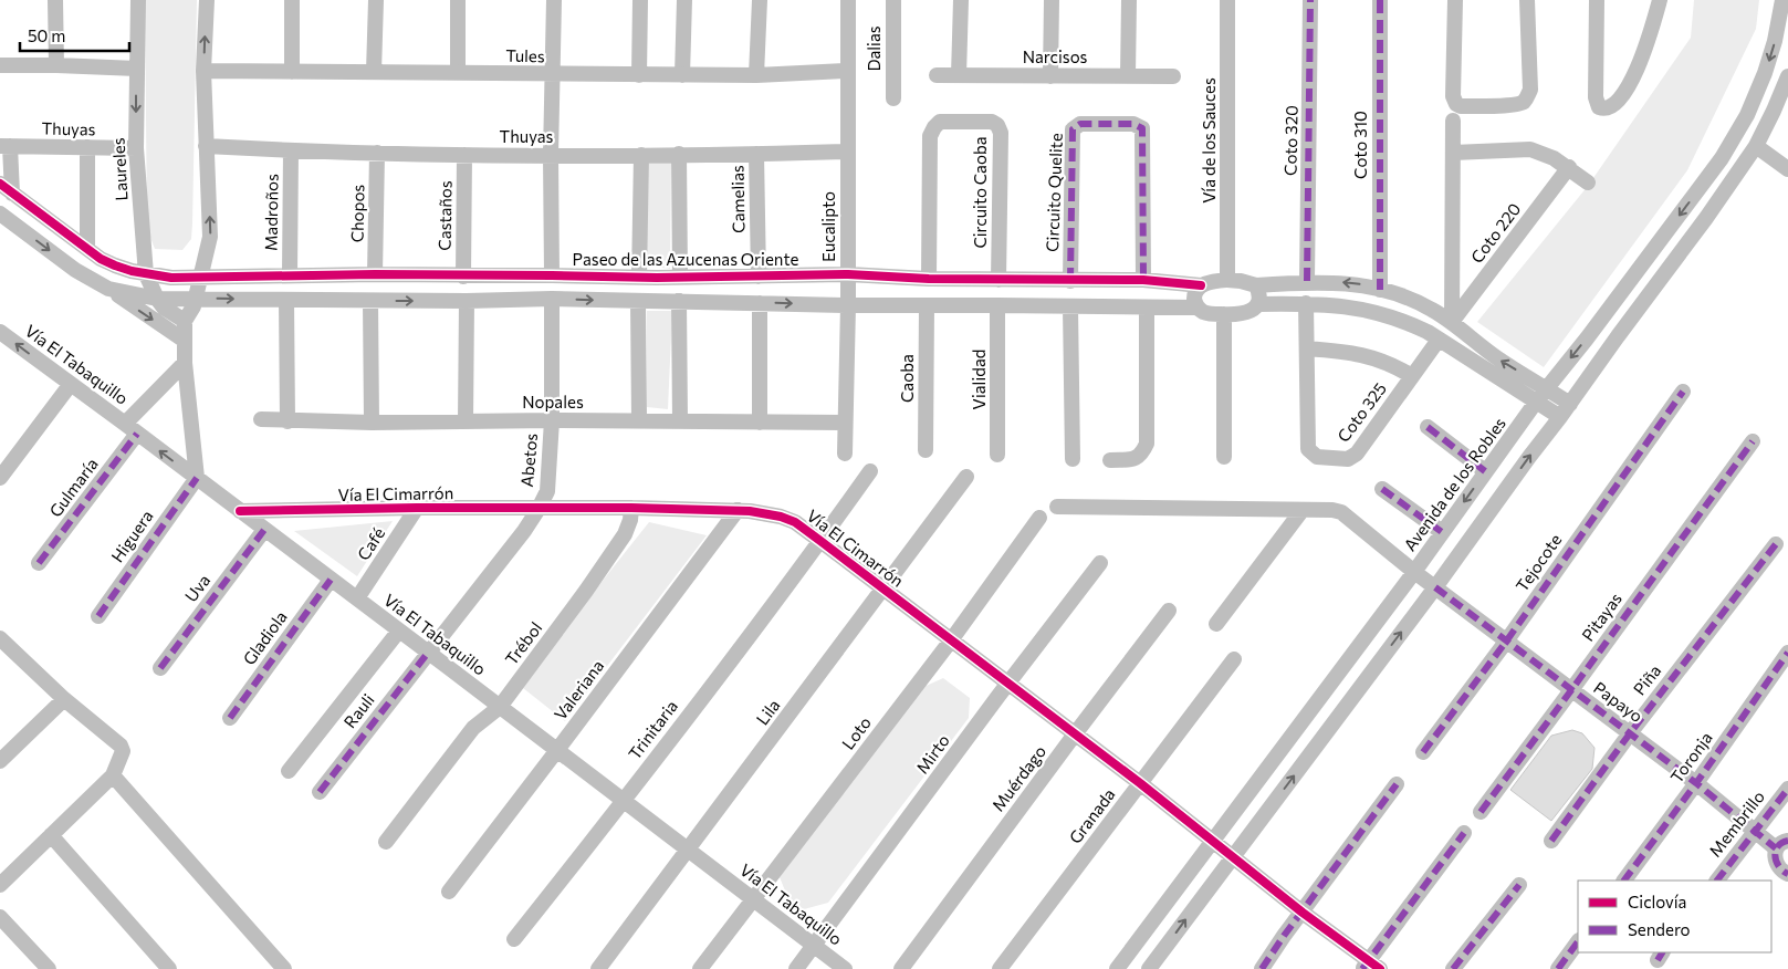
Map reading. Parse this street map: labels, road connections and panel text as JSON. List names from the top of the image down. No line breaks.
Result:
{"streets":{"street":["Dalias","Tules","Narcisos","Thuyas","Vía de los Sauces","Coto 320","Coto 310","Laureles","Circuito Caoba","Circuito Quelite","Camelias","Madroños","Chopos","Castaños","Eucalipto","Coto 220","Paseo de las Azucenas Oriente","Vía El Tabaquillo","Caoba","Vialidad","Nopales","Coto 325","Abetos","Avenida de los Robles","Gulmaría","Vía El Cimarrón","Higuera","Café","Tejocote","Uva","Pitayas","Gladiola","Trébol","Piña","Valeriana","Papayo","Rauli","Lila","Trinitaria","Loto","Mirto","Toronja","Muérdago","Granada","Membrillo"]},"crossings":[["Tules","Eucalipto"],["Thuyas","Laureles"],["Thuyas","Camelias"],["Thuyas","Madroños"],["Thuyas","Chopos"],["Thuyas","Castaños"],["Thuyas","Eucalipto"],["Vía de los Sauces","Paseo de las Azucenas Oriente"],["Laureles","Paseo de las Azucenas Oriente"],["Circuito Caoba","Paseo de las Azucenas Oriente"],["Circuito Quelite","Paseo de las Azucenas Oriente"],["Camelias","Paseo de las Azucenas Oriente"],["Madroños","Paseo de las Azucenas Oriente"],["Chopos","Paseo de las Azucenas Oriente"],["Castaños","Paseo de las Azucenas Oriente"],["Eucalipto","Paseo de las Azucenas Oriente"],["Eucalipto","Nopales"],["Vía El Tabaquillo","Abetos"],["Vía El Tabaquillo","Gulmaría"],["Vía El Tabaquillo","Vía El Cimarrón"],["Vía El Tabaquillo","Higuera"],["Vía El Tabaquillo","Café"],["Vía El Tabaquillo","Uva"],["Vía El Tabaquillo","Gladiola"],["Vía El Tabaquillo","Trébol"],["Vía El Tabaquillo","Valeriana"],["Vía El Tabaquillo","Rauli"],["Vía El Tabaquillo","Lila"],["Vía El Tabaquillo","Trinitaria"],["Vía El Tabaquillo","Loto"],["Vía El Tabaquillo","Mirto"],["Nopales","Abetos"],["Abetos","Vía El Cimarrón"],["Abetos","Rauli"],["Avenida de los Robles","Vía El Cimarrón"],["Avenida de los Robles","Papayo"],["Vía El Cimarrón","Café"],["Vía El Cimarrón","Trébol"],["Vía El Cimarrón","Valeriana"],["Vía El Cimarrón","Lila"],["Vía El Cimarrón","Trinitaria"],["Vía El Cimarrón","Loto"],["Vía El Cimarrón","Mirto"],["Vía El Cimarrón","Muérdago"],["Vía El Cimarrón","Granada"],["Tejocote","Papayo"],["Pitayas","Papayo"],["Piña","Papayo"],["Papayo","Toronja"],["Papayo","Membrillo"]],"legend":["Ciclovía","Sendero"],"scale_bar":"50 m"}
